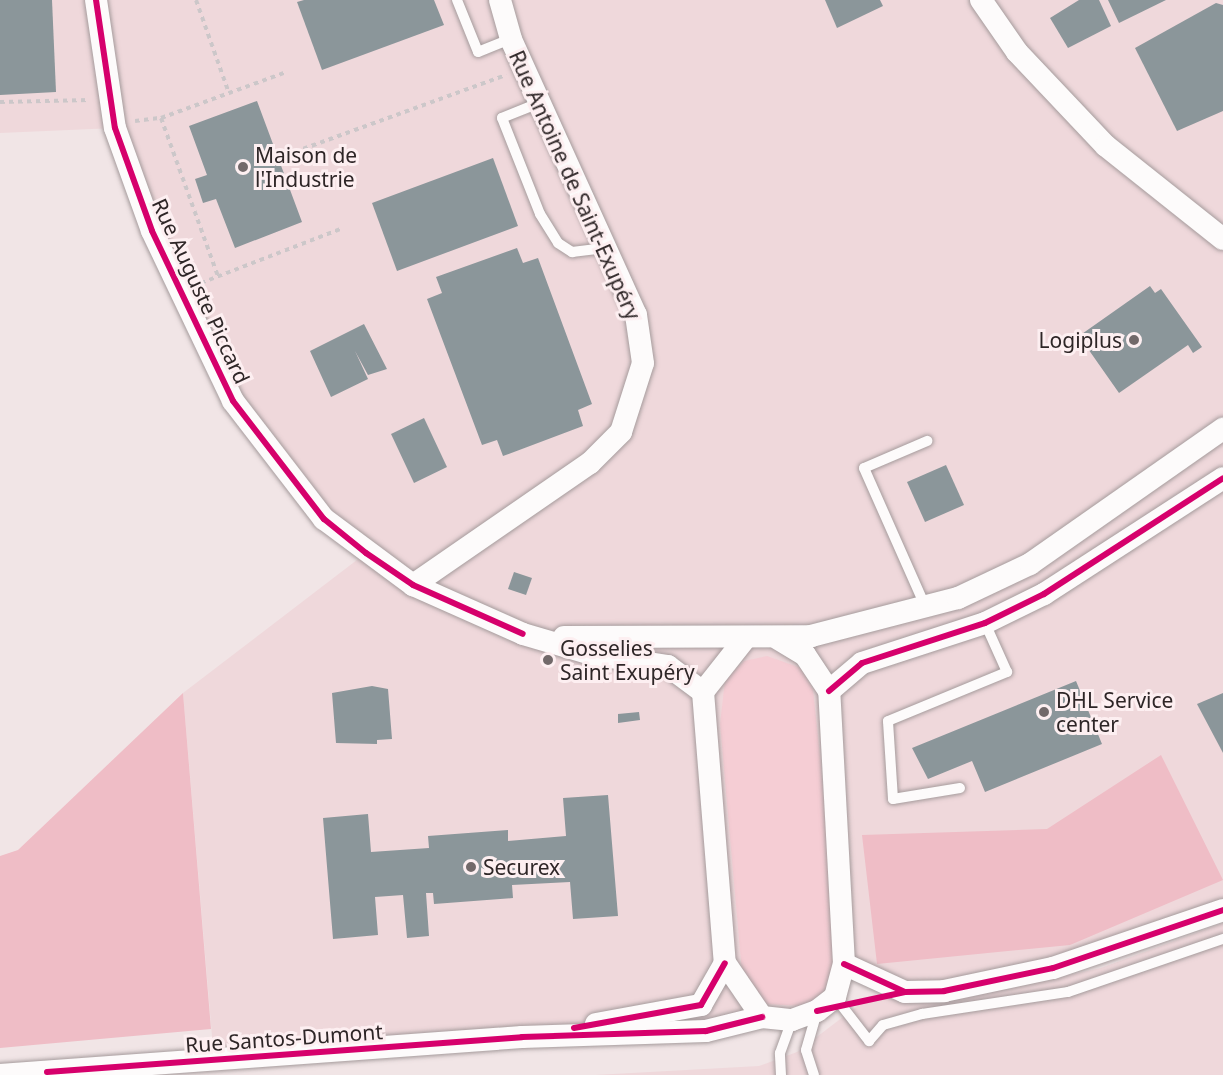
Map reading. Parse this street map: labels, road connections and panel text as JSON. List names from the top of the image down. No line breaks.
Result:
{"streets":{"street":["Rue Antoine de Saint-Exupéry","Rue Auguste Piccard","Rue Santos-Dumont"]},"crossings":[["Rue Antoine de Saint-Exupéry","Rue Auguste Piccard"]],"places":["Maison de l'Industrie","Logiplus","Gosselies Saint Exupéry","DHL Service center","Securex"]}
